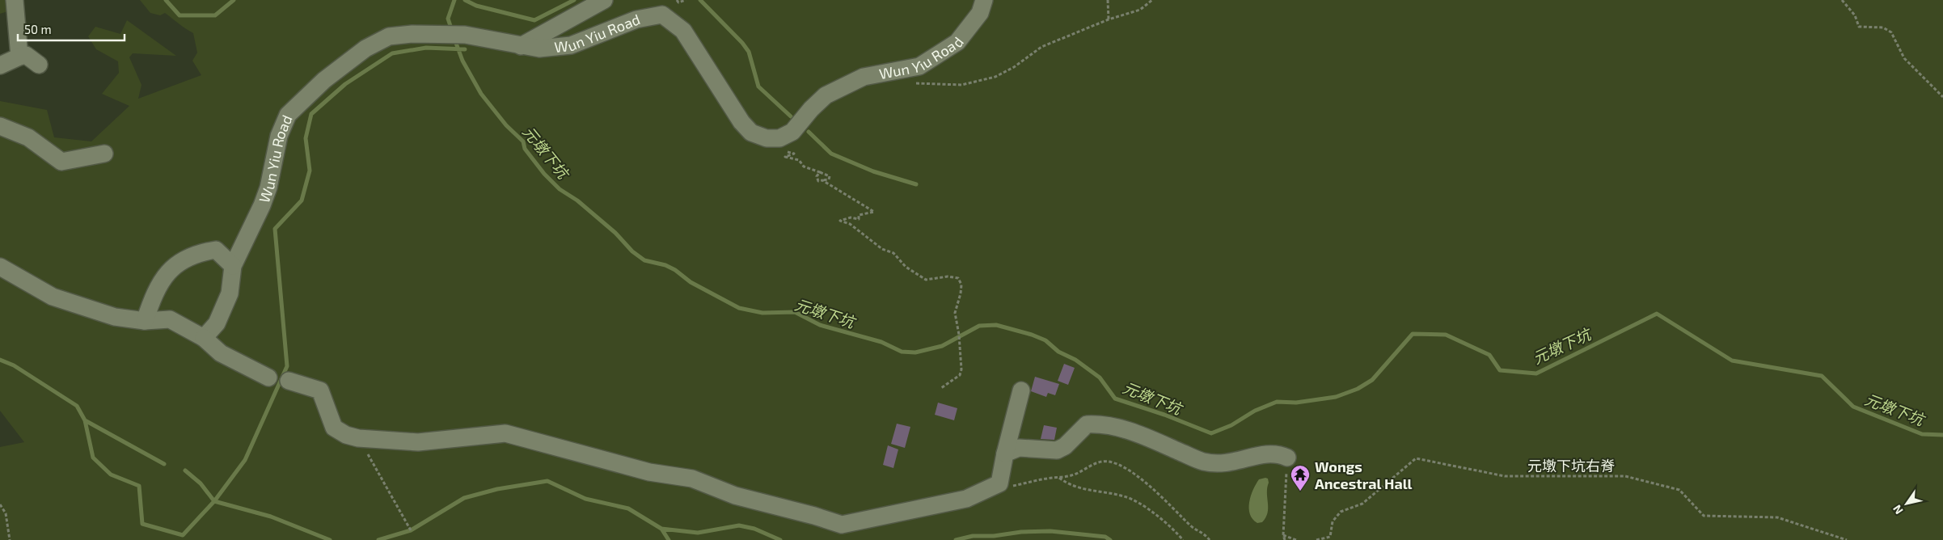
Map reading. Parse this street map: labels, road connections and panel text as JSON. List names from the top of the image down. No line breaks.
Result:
{"streets":{"street":["Wun Yiu Road"],"path":["元墩下坑右脊"]},"water":["元墩下坑"],"places":{"temple":["Wongs Ancestral Hall"]},"scale_bar":"50 m","north":"bottom left"}
